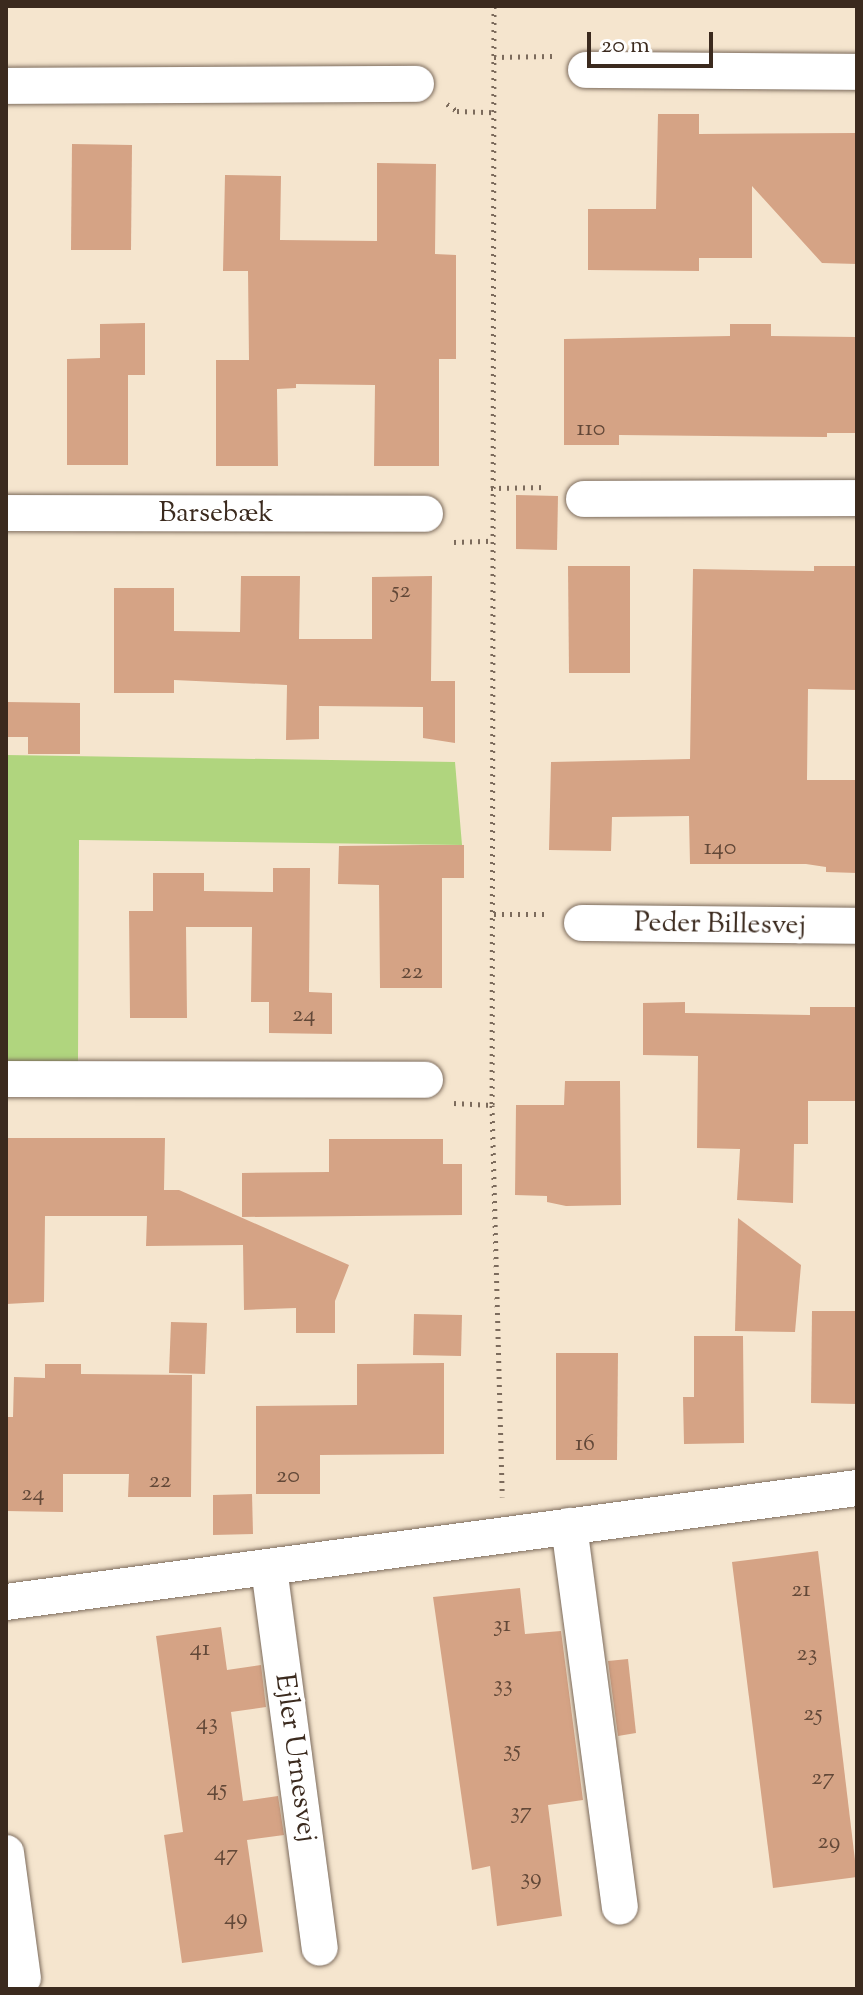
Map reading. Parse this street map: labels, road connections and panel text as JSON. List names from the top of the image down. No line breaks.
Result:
{"streets":{"street":["Barsebæk","Peder Billesvej","Ejler Urnesvej"]},"house_numbers":["110","52","140","22","24","16","20","22","24","21","31","41","23","33","25","43","35","27","45","37","29","47","39","49"],"scale_bar":"20 m"}
